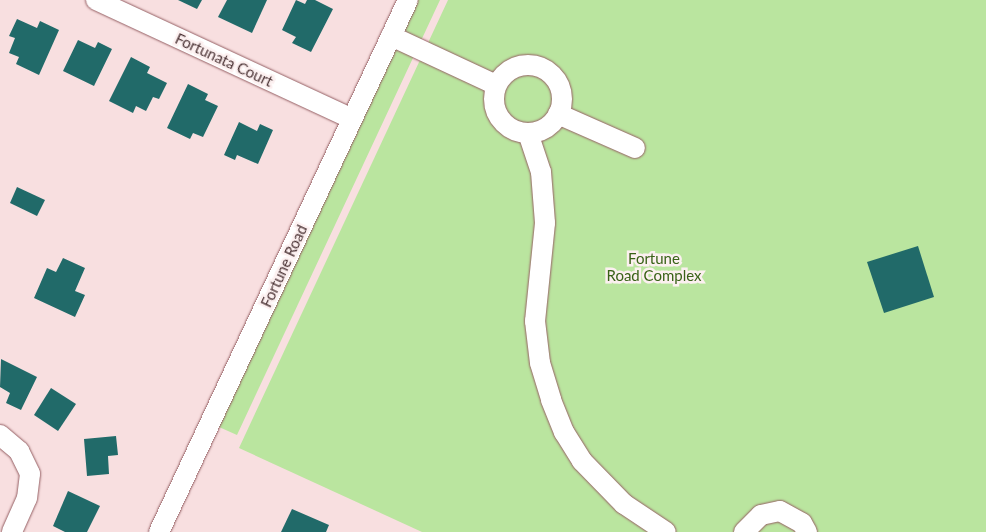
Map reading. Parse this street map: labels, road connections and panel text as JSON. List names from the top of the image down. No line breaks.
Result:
{"streets":{"street":["Fortunata Court","Fortune Road"]},"crossings":[["Fortunata Court","Fortune Road"]],"parks":["Fortune Road Complex"]}
